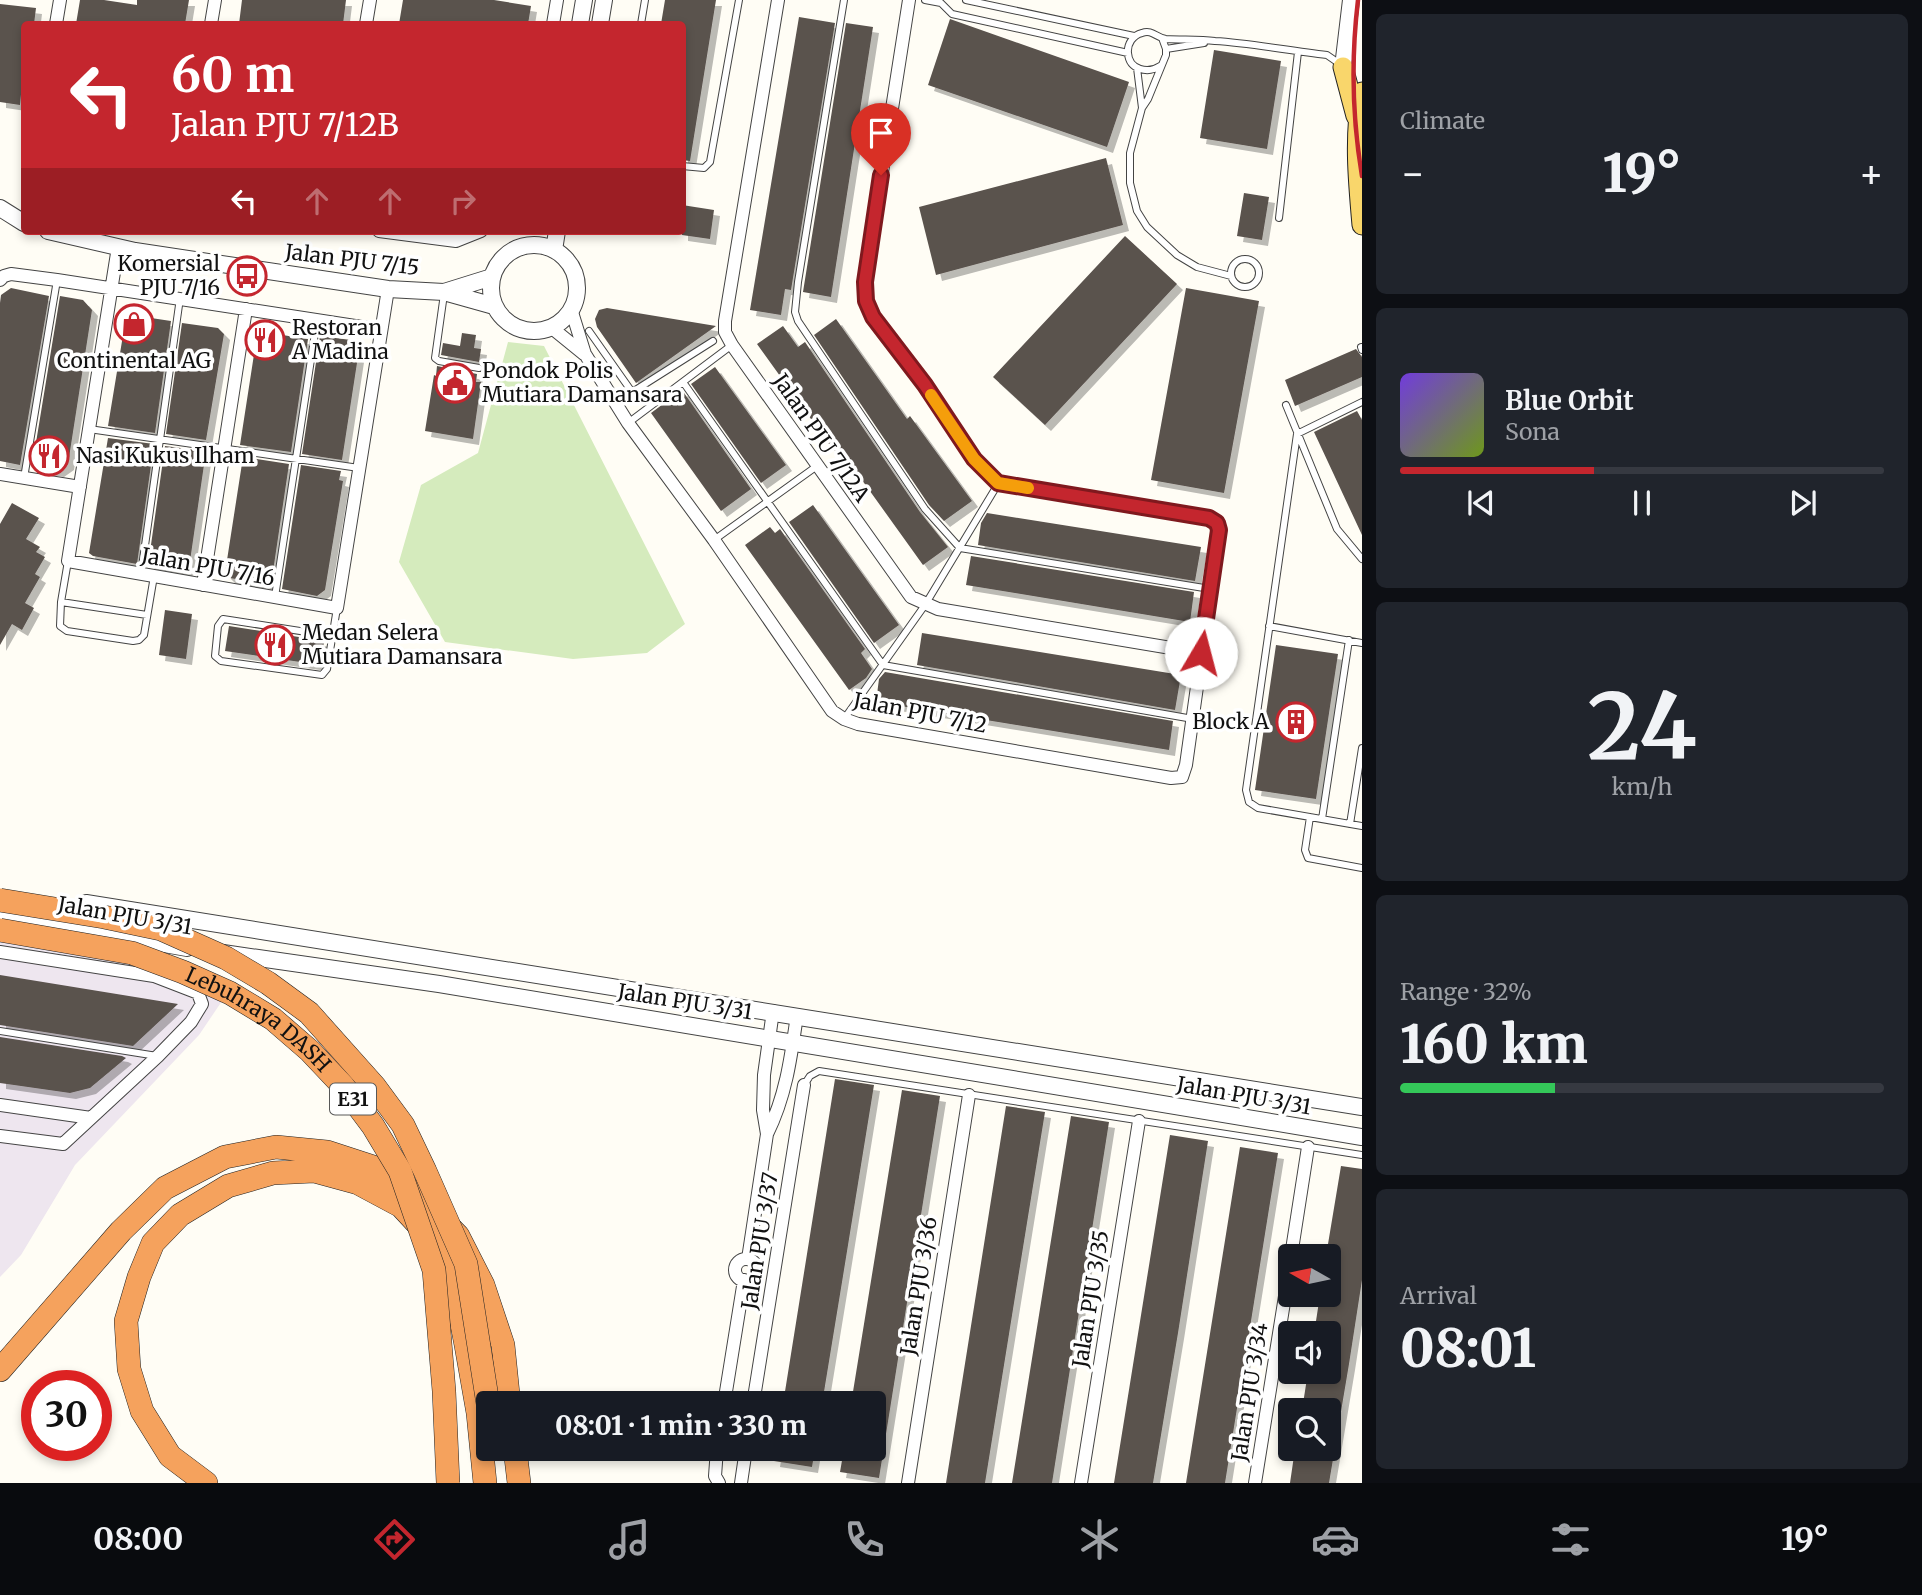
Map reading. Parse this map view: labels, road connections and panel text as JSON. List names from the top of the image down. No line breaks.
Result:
{"streets":{"highway":["Lebuhraya DASH","E31"],"street":["Jalan PJU 7/15","Jalan PJU 7/12A","Jalan PJU 7/16","Jalan PJU 7/12","Jalan PJU 3/31","Jalan PJU 3/37","Jalan PJU 3/36","Jalan PJU 3/35","Jalan PJU 3/34"]},"crossings":[["Jalan PJU 7/15","Jalan PJU 7/12"]],"places":{"bus stop":["Komersial PJU 7/16"],"shop":["Continental AG"],"restaurant":["Restoran A Madina","Nasi Kukus Ilham","Medan Selera Mutiara Damansara"],"public building":["Pondok Polis Mutiara Damansara"],"building":["Block A"]},"north":"left","page":{"tile":["Climate",["24","km/h"],["Range · 32%","160 km"],["Arrival","08:01"]],"turn":["60 m","Jalan PJU 7/12B"],"heat":["−","19°","+"],"song":["Blue Orbit","Sona"],"limit":"30","trip":"08:01 · 1 min · 330 m","tabs":["08:00","19°"]}}
